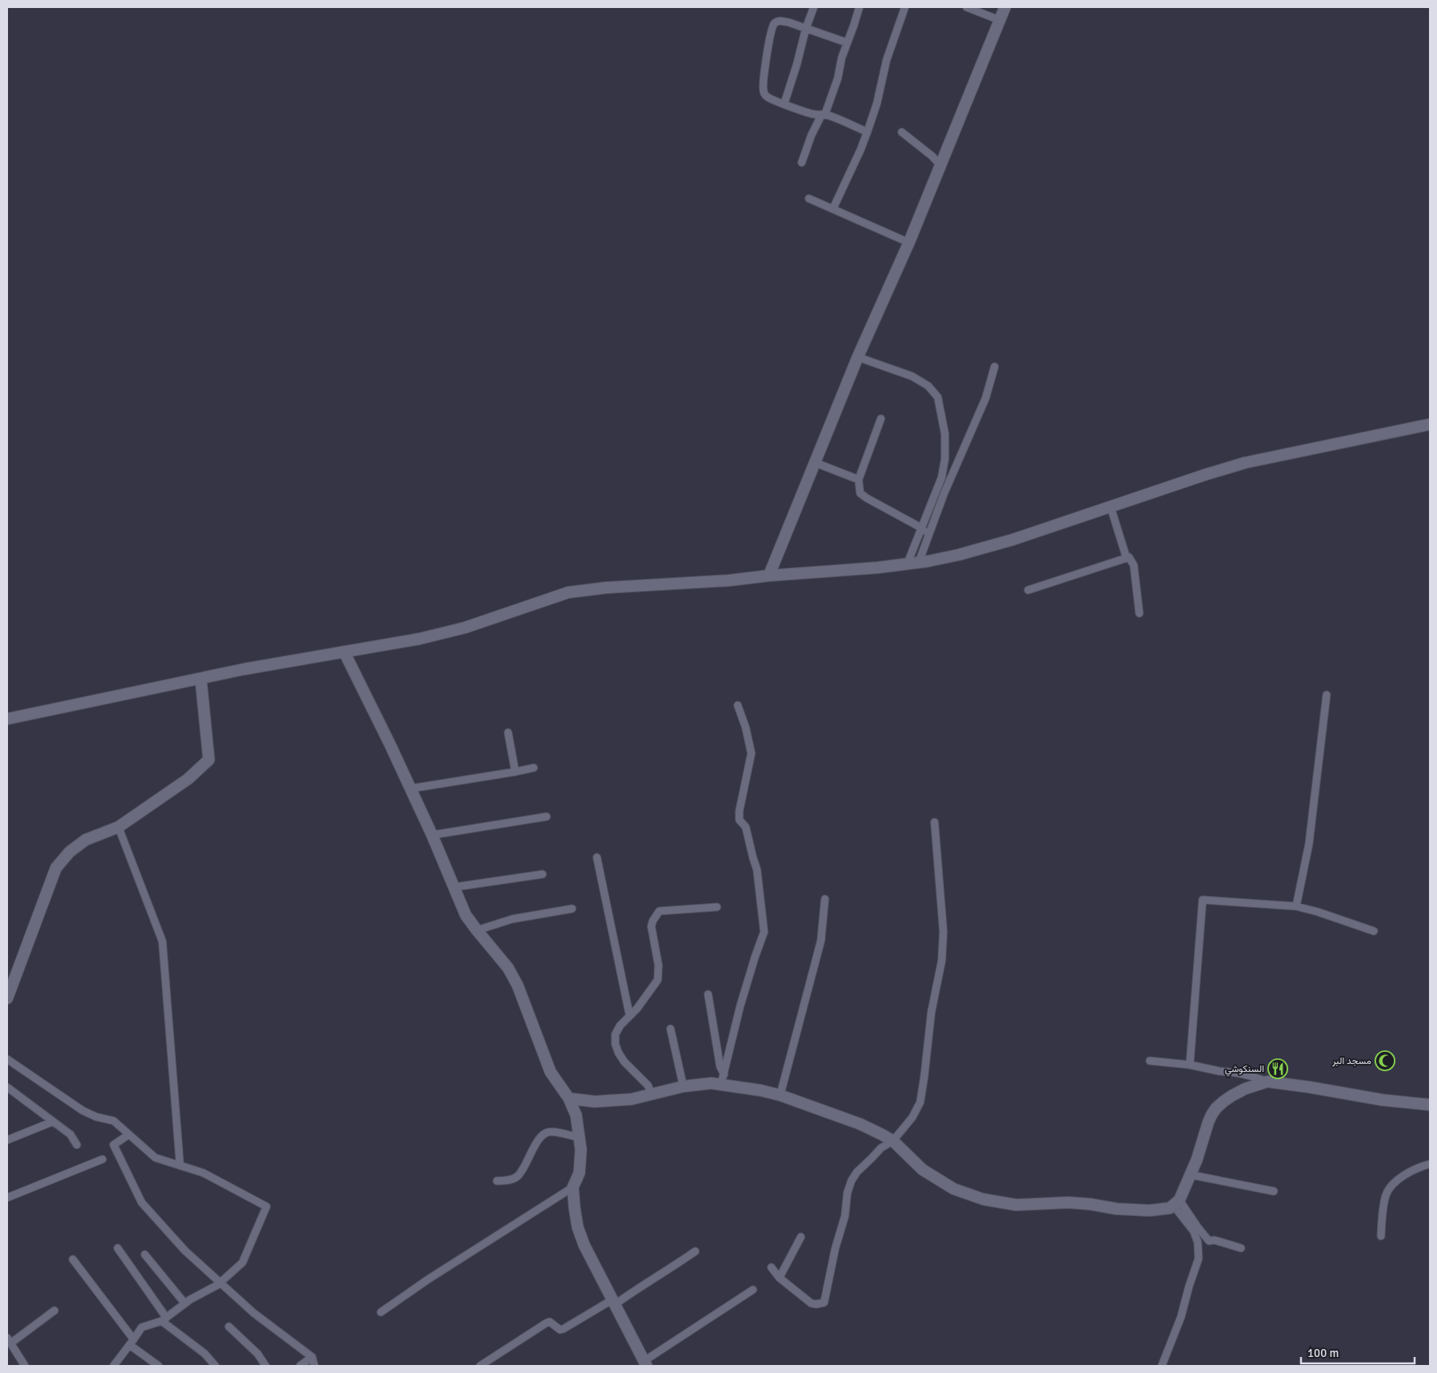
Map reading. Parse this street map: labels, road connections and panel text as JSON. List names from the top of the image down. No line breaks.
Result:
{"places":{"mosque":["مسجد البر"],"restaurant":["السنكوشي"]},"scale_bar":"100 m"}
